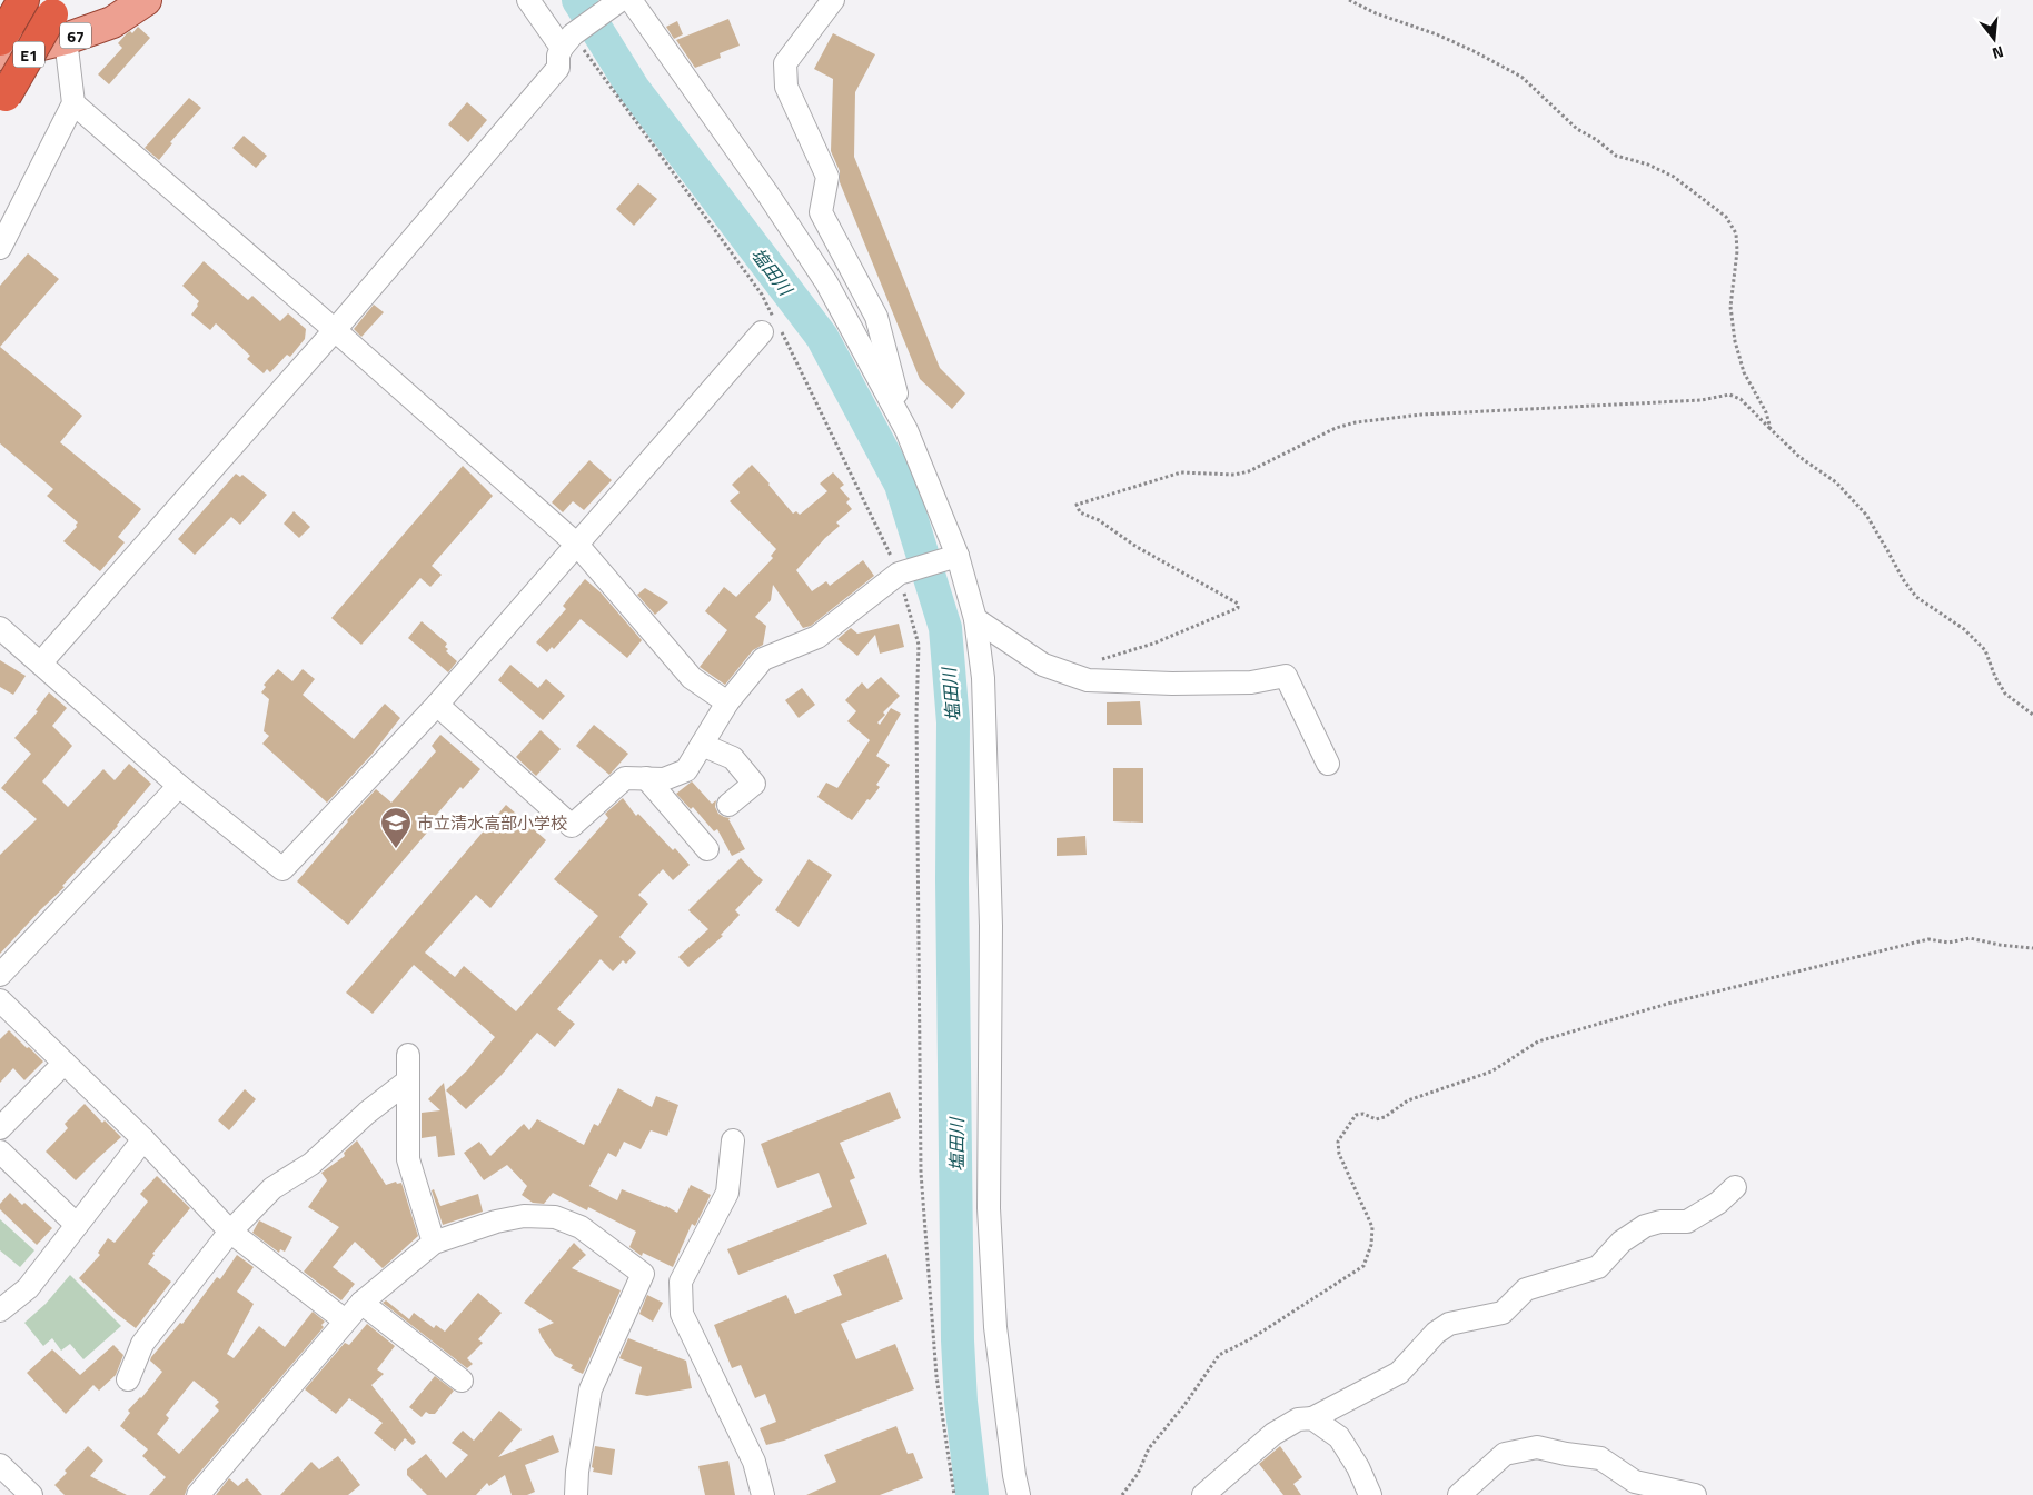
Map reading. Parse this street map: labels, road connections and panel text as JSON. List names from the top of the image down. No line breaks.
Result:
{"streets":{"highway":["E1"],"main road":["67"]},"crossings":[["67","E1"]],"water":["塩田川"],"places":{"school or university":["市立清水高部小学校"]},"north":"bottom"}
